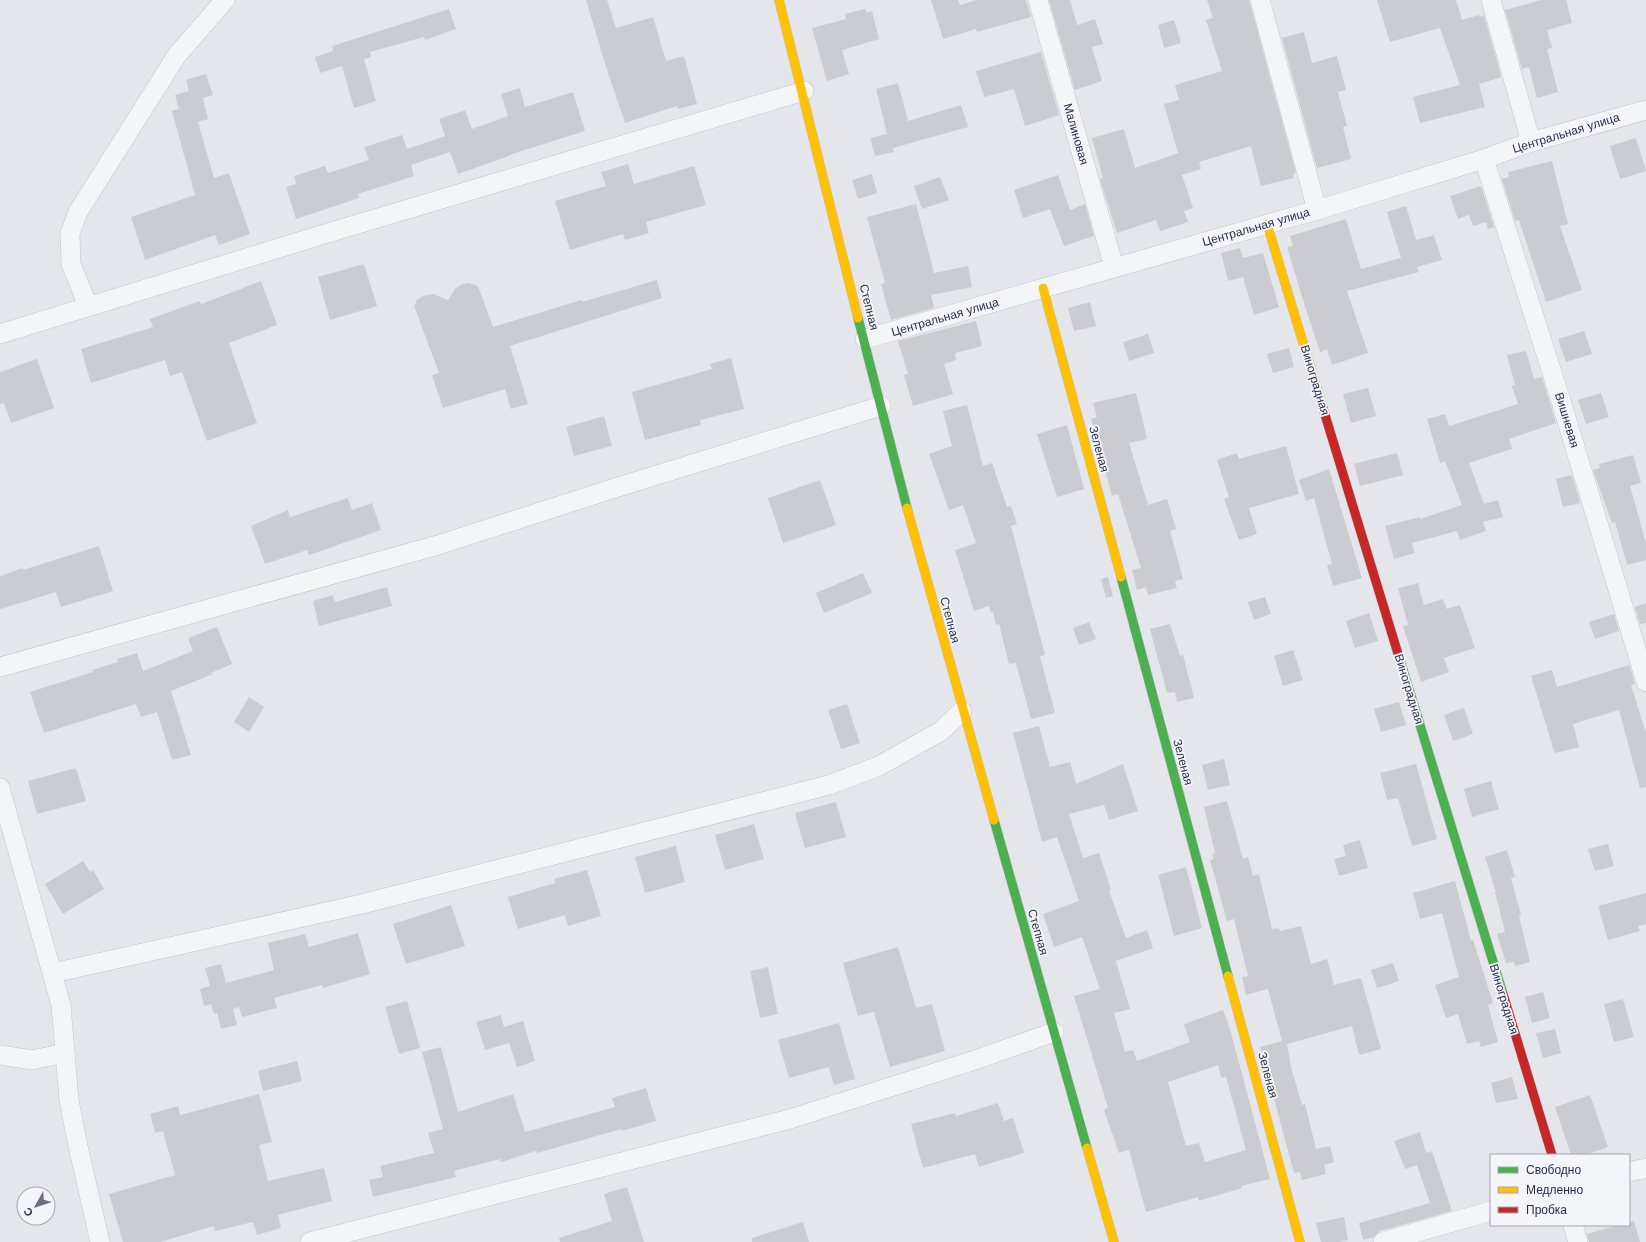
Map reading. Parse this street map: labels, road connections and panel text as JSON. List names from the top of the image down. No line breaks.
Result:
{"streets":{"street":["Центральная улица","Малиновая","Степная","Виноградная","Вишневая","Зеленая"]},"crossings":[["Центральная улица","Малиновая"],["Центральная улица","Степная"],["Центральная улица","Виноградная"],["Центральная улица","Вишневая"],["Центральная улица","Зеленая"]],"legend":["Свободно","Медленно","Пробка"],"north":"bottom left"}
